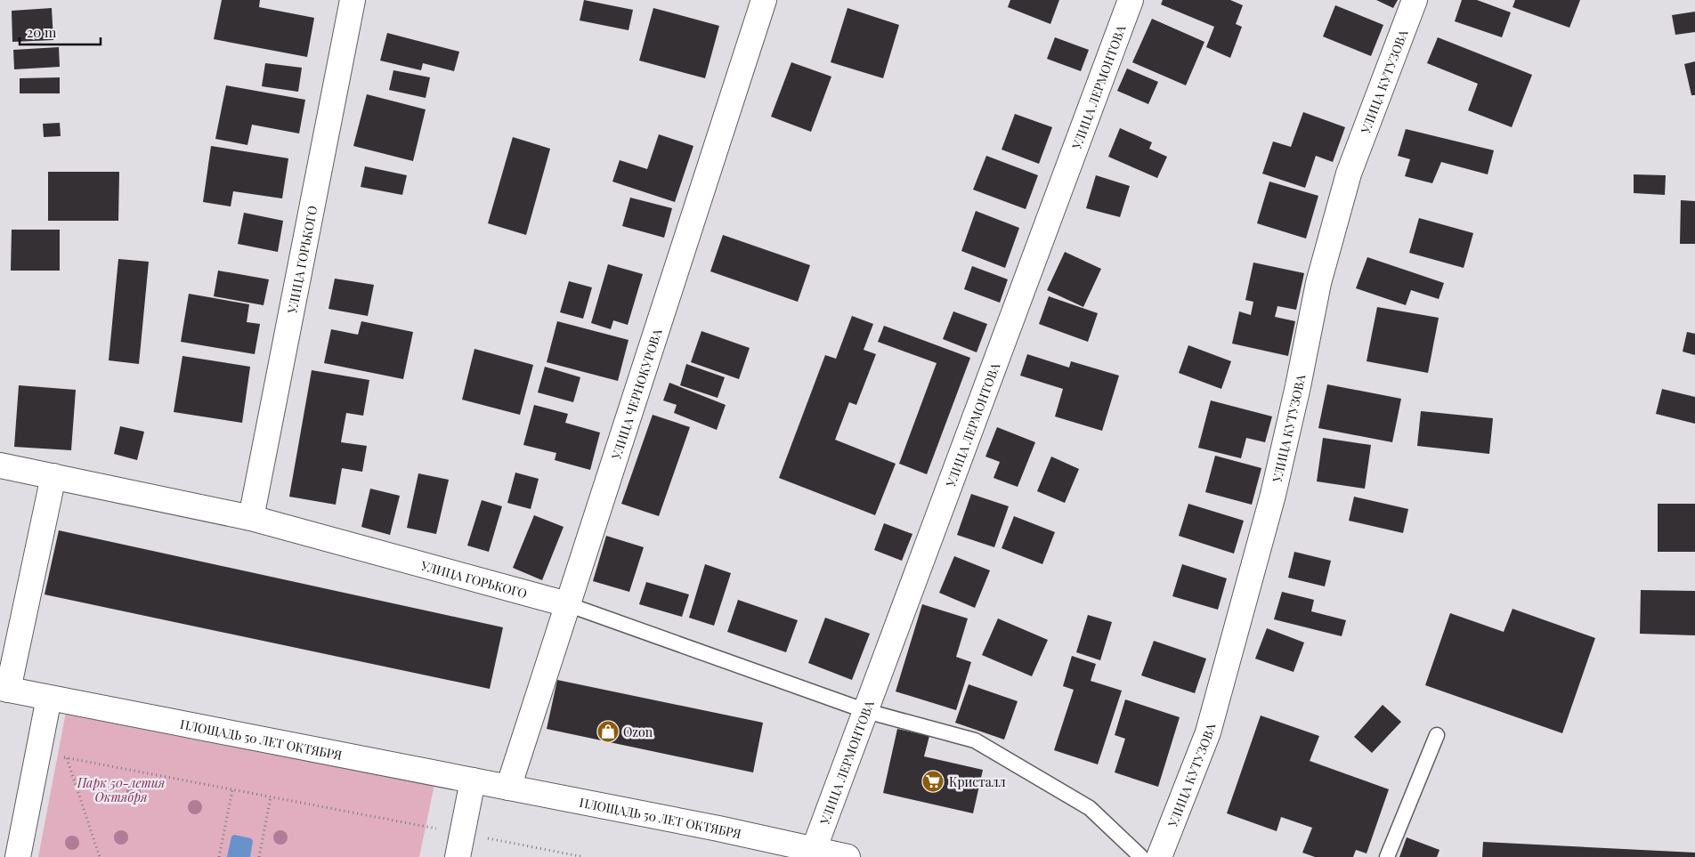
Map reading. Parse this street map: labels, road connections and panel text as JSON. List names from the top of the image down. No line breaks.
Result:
{"streets":{"street":["УЛИЦА КУТУЗОВА","УЛИЦА ЛЕРМОНТОВА","УЛИЦА ГОРЬКОГО","УЛИЦА ЧЕРНОКУРОВА","ПЛОЩАДЬ 50 ЛЕТ ОКТЯБРЯ"]},"crossings":[["УЛИЦА ЛЕРМОНТОВА","ПЛОЩАДЬ 50 ЛЕТ ОКТЯБРЯ"],["УЛИЦА ГОРЬКОГО","УЛИЦА ЧЕРНОКУРОВА"],["УЛИЦА ЧЕРНОКУРОВА","ПЛОЩАДЬ 50 ЛЕТ ОКТЯБРЯ"]],"parks":["Парк 50-летия Октября"],"places":{"shop":["Ozon"],"supermarket":["Кристалл"]},"scale_bar":"20 m"}
